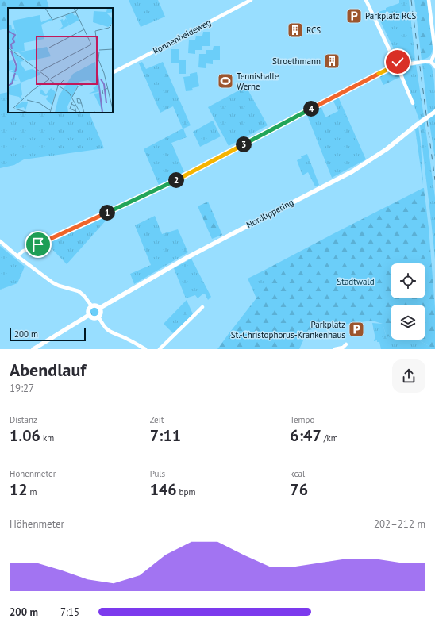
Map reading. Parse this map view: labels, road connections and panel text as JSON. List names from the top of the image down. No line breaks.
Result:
{"streets":{"main road":["Nordlippering"],"street":["Ronnenheideweg"]},"parks":["Stadtwald"],"places":{"parking":["Parkplatz RCS","Parkplatz St.-Christophorus-Krankenhaus"],"building":["RCS","Stroethmann"],"sports":["Tennishalle Werne"]},"scale_bar":"200 m","page":{"pins":["4","3","2","1"],"scale":"200 m","heading":["Abendlauf","19:27"],"stats":[["Distanz","1.06 km"],["Zeit","7:11"],["Tempo","6:47 /km"],["Höhenmeter","12 m"],["Puls","146 bpm"],["kcal","76"]],"chart":["Höhenmeter","202–212 m"],"list":[{"name":"200 m","note":"7:15"}]}}
